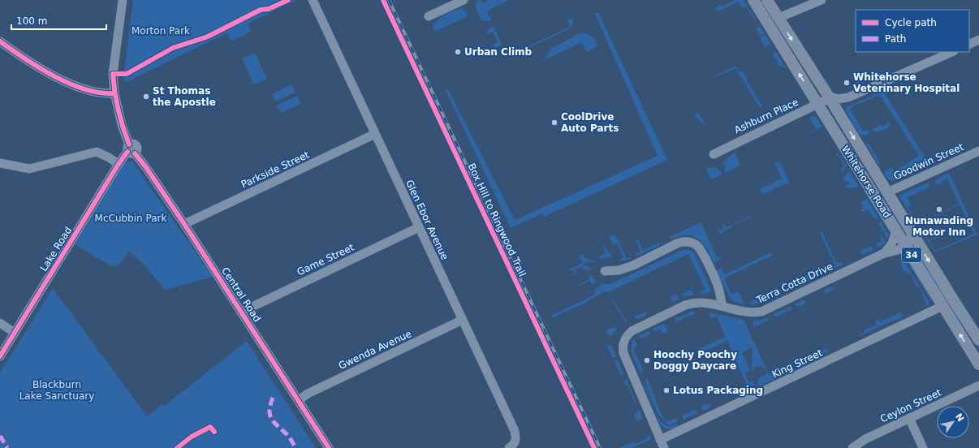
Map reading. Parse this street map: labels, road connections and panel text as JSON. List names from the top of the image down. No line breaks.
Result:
{"streets":{"main road":["Whitehorse Road","34"],"street":["Ashburn Place","Goodwin Street","Parkside Street","Glen Ebor Avenue","Lake Road","Game Street","Terra Cotta Drive","Central Road","Gwenda Avenue","King Street","Ceylon Street"],"cycle path":["Box Hill to Ringwood Trail"]},"crossings":[["Ashburn Place","Whitehorse Road"],["Goodwin Street","Whitehorse Road"],["Parkside Street","Glen Ebor Avenue"],["Parkside Street","Central Road"],["Whitehorse Road","Terra Cotta Drive"],["Whitehorse Road","King Street"],["Glen Ebor Avenue","Game Street"],["Glen Ebor Avenue","Gwenda Avenue"],["Lake Road","Central Road"],["Game Street","Central Road"],["Terra Cotta Drive","King Street"],["Central Road","Gwenda Avenue"]],"parks":["Morton Park","McCubbin Park","Blackburn Lake Sanctuary"],"places":["Urban Climb","Whitehorse Veterinary Hospital","St Thomas the Apostle","CoolDrive Auto Parts","Nunawading Motor Inn","Hoochy Poochy Doggy Daycare","Lotus Packaging"],"legend":["Cycle path","Path"],"scale_bar":"100 m","north":"top right"}
